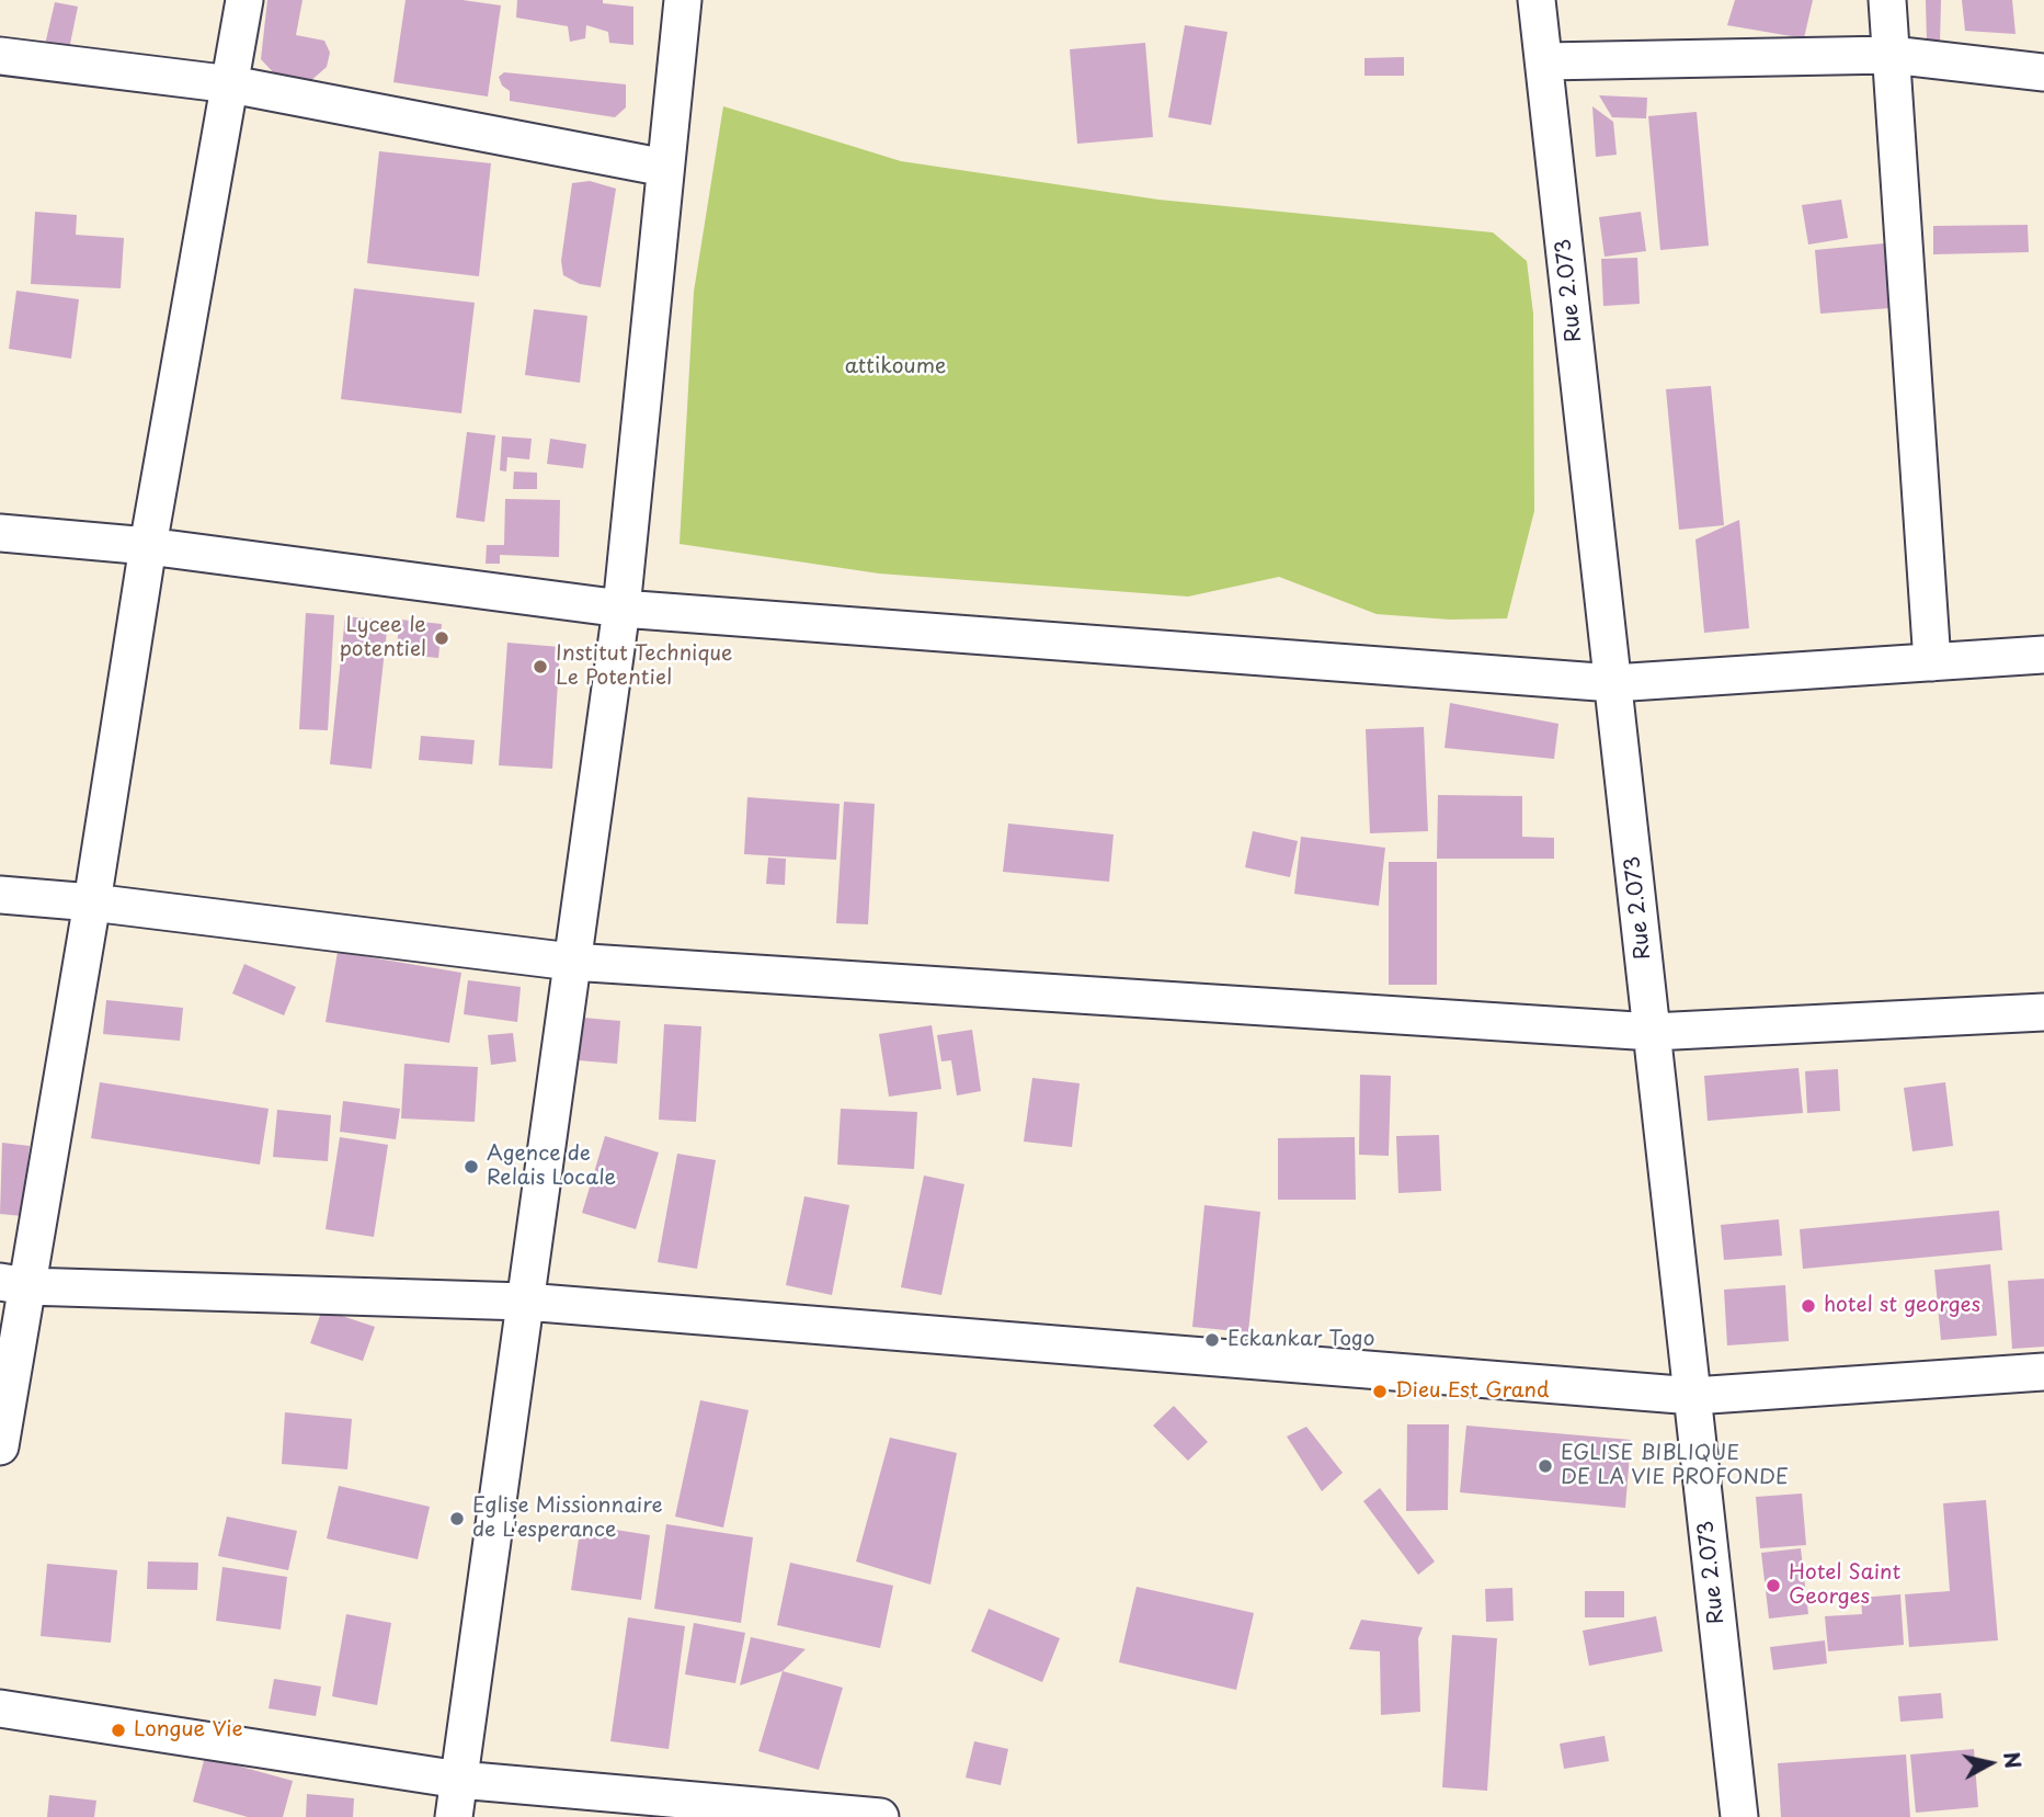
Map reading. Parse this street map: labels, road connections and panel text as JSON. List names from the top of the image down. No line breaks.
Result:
{"streets":{"street":["Rue 2.073"]},"parks":["attikoume"],"places":["Lycee le potentiel","Institut Technique Le Potentiel","Agence de Relais Locale","hotel st georges","Eckankar Togo","Dieu Est Grand","EGLISE BIBLIQUE DE LA VIE PROFONDE","Eglise Missionnaire de L'esperance","Hotel Saint Georges","Longue Vie"],"north":"right"}
